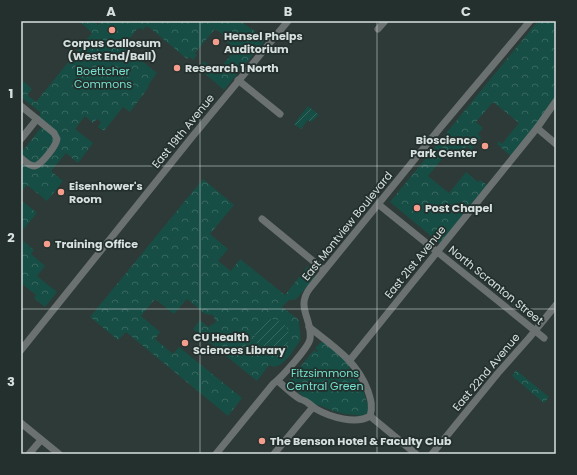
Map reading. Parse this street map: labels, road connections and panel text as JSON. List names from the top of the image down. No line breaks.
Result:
{"streets":{"street":["East 19th Avenue","East Montview Boulevard","East 21st Avenue","North Scranton Street","East 22nd Avenue"]},"crossings":[["East Montview Boulevard","North Scranton Street"],["East 21st Avenue","North Scranton Street"],["North Scranton Street","East 22nd Avenue"]],"parks":["Boettcher Commons","Fitzsimmons Central Green"],"places":["Corpus Callosum (West End/Ball)","Hensel Phelps Auditorium","Research 1 North","Bioscience Park Center","Eisenhower's Room","Post Chapel","Training Office","CU Health Sciences Library","The Benson Hotel & Faculty Club"],"grid":{"columns":["A","B","C"],"rows":["1","2","3"]}}
